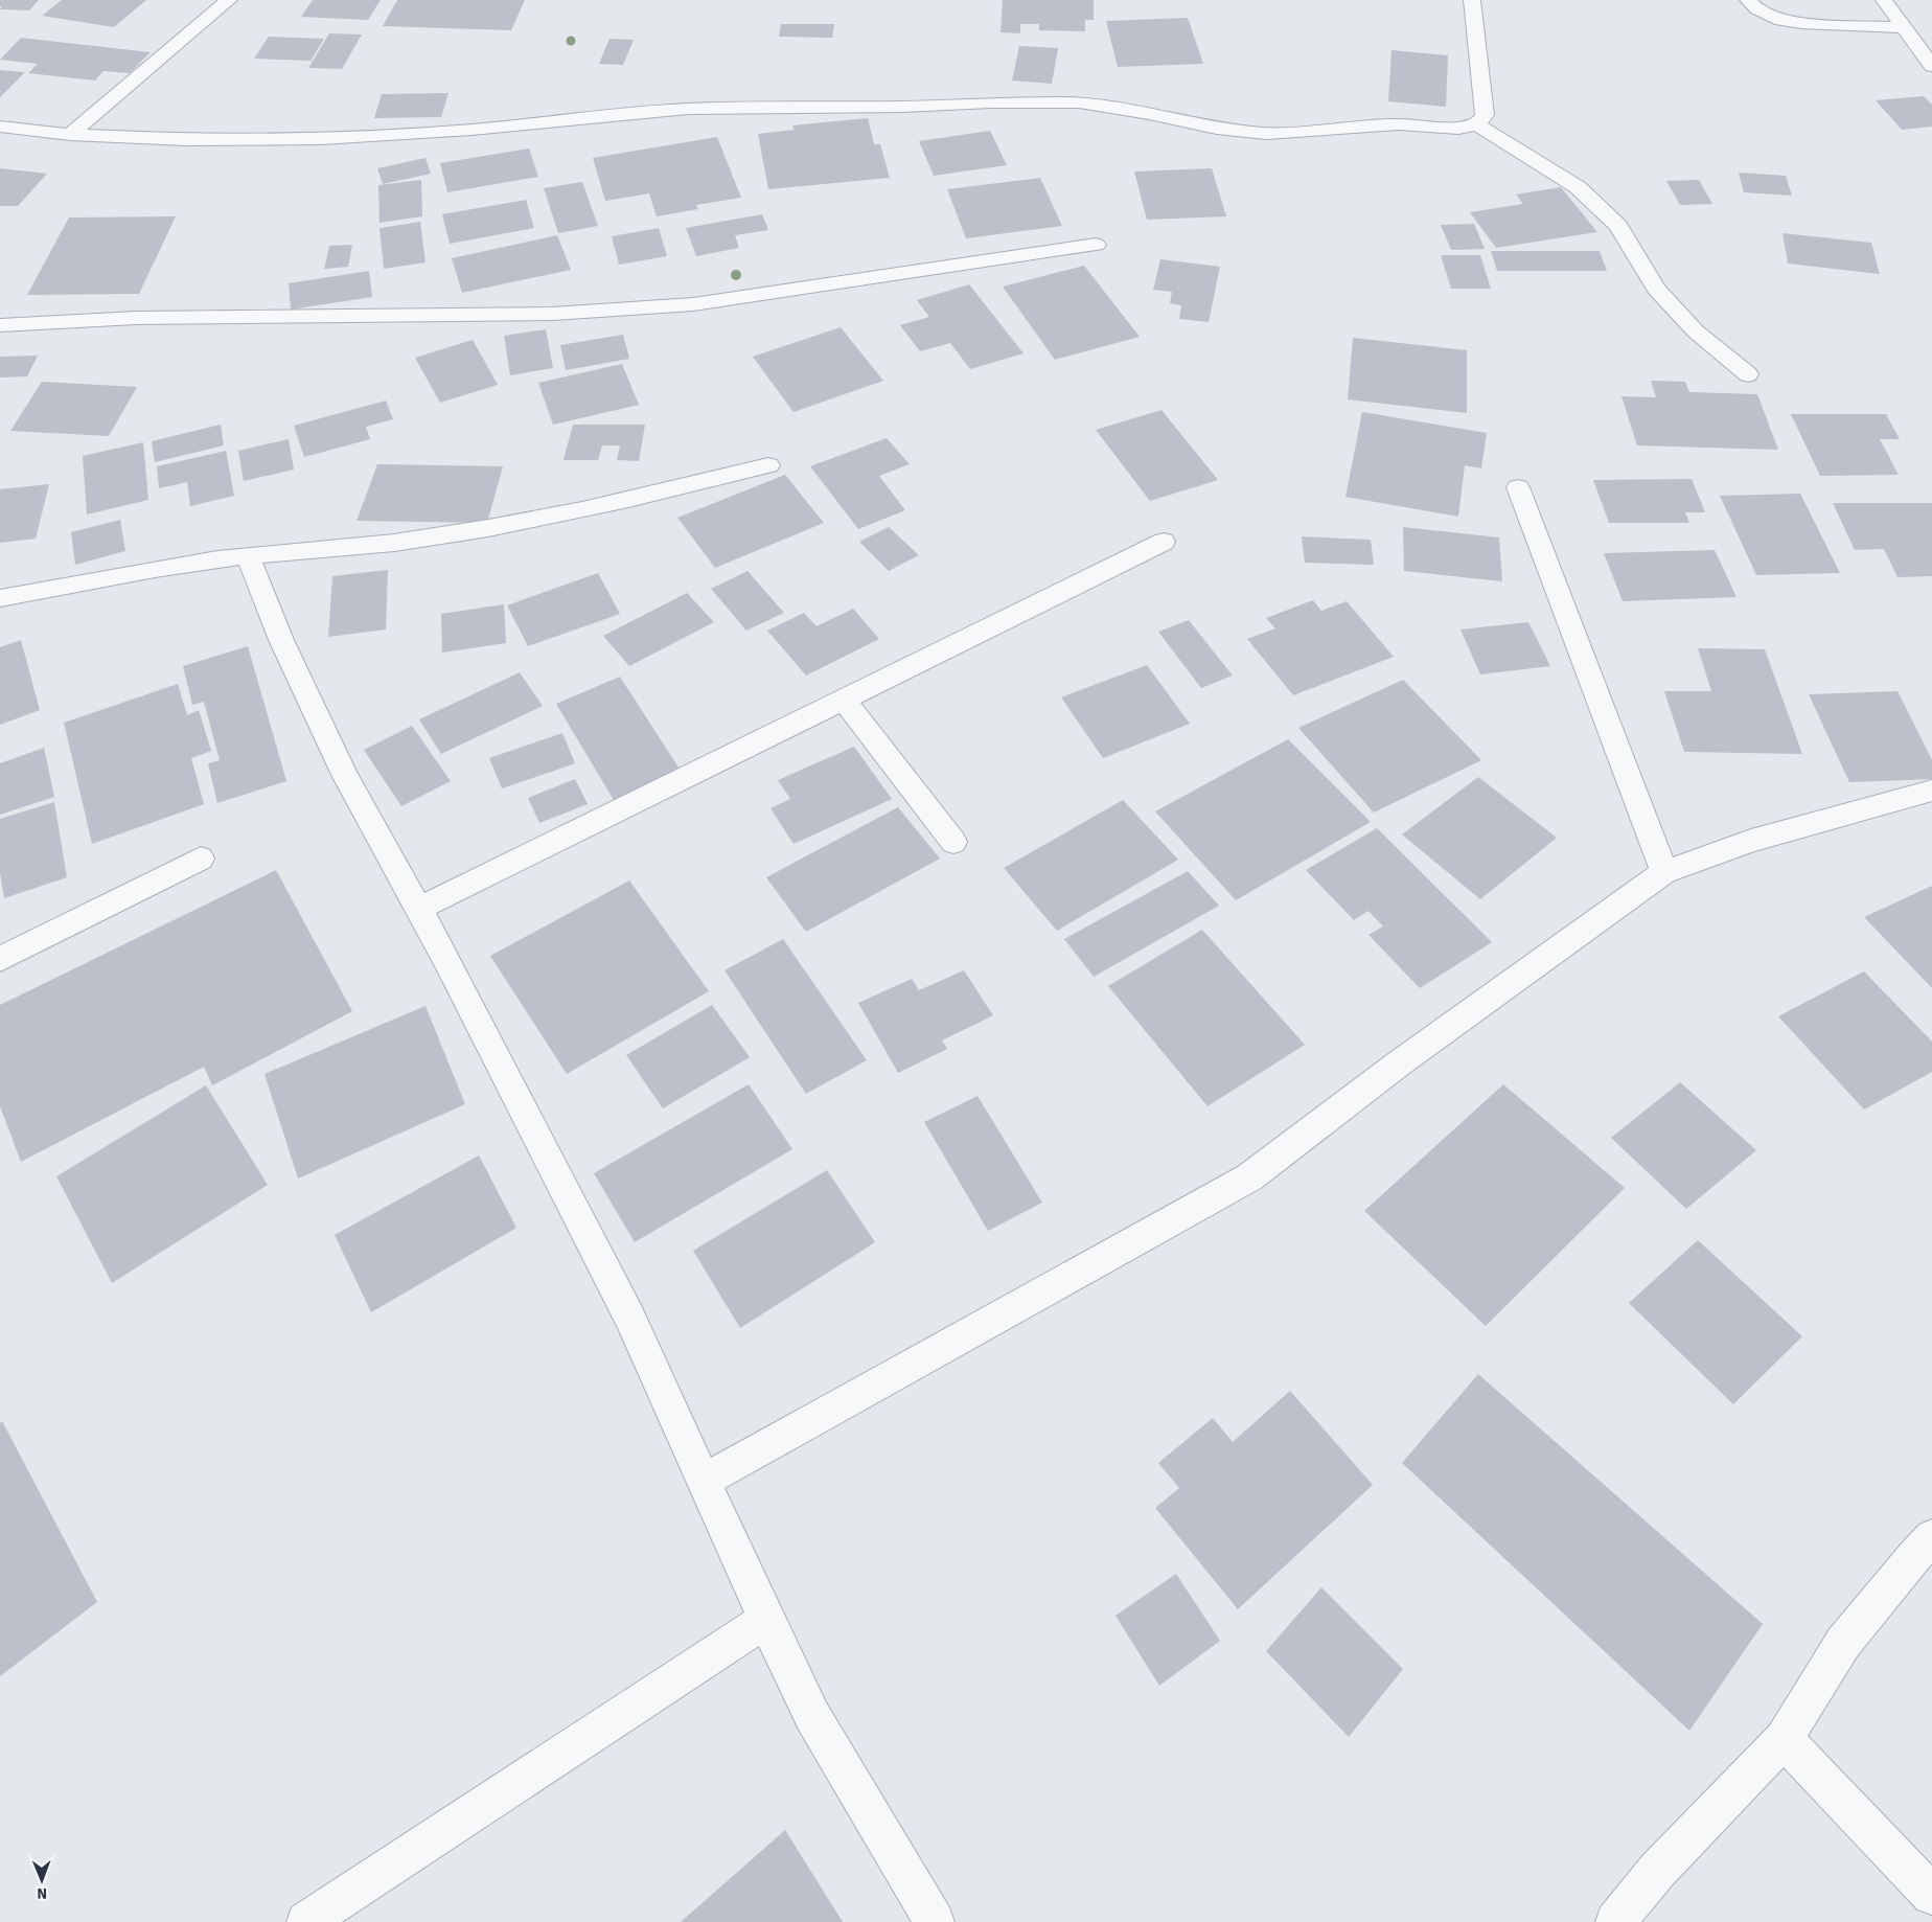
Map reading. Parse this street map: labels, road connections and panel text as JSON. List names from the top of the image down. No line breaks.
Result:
{"north":"bottom"}
